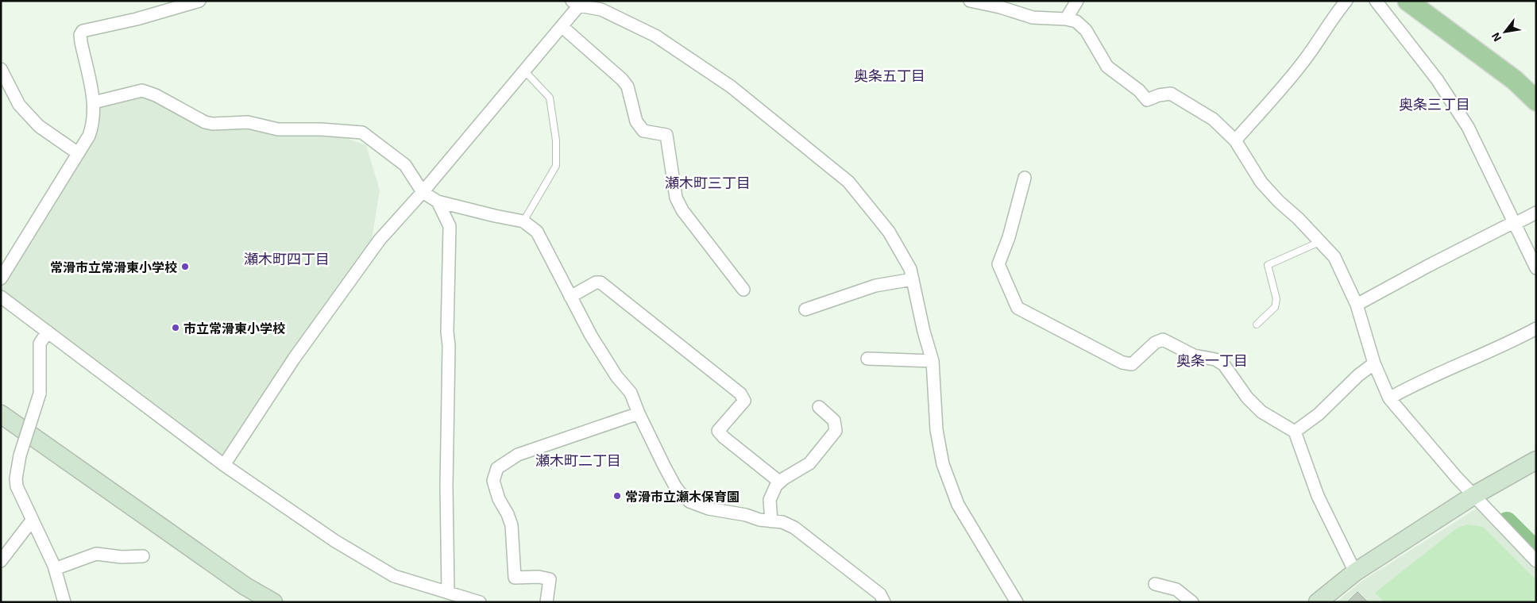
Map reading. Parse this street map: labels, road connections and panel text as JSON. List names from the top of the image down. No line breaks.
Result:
{"districts":["奥条五丁目","奥条三丁目","瀬木町三丁目","瀬木町四丁目","奥条一丁目","瀬木町二丁目"],"places":["常滑市立常滑東小学校","市立常滑東小学校","常滑市立瀬木保育園"],"north":"bottom left"}
